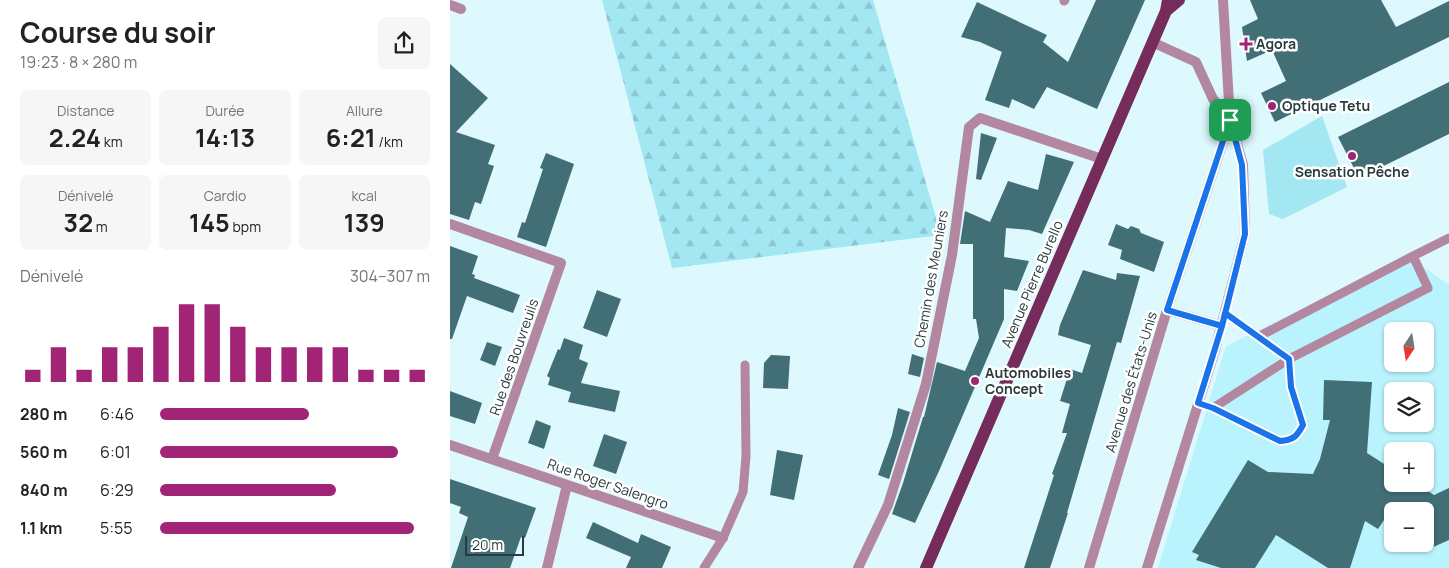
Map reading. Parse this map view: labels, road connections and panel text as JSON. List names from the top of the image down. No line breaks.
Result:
{"streets":{"main road":["Avenue Pierre Burello"],"street":["Chemin des Meuniers","Rue des Bouvreuils","Avenue des États-Unis","Rue Roger Salengro"]},"crossings":[["Chemin des Meuniers","Avenue Pierre Burello"],["Avenue Pierre Burello","Avenue des États-Unis"],["Rue des Bouvreuils","Rue Roger Salengro"]],"places":{"health":["Agora"],"other":["Optique Tetu","Sensation Pêche","Automobiles Concept"]},"scale_bar":"20 m","north":"bottom","page":{"heading":["Course du soir","19:23 · 8 × 280 m"],"stats":[["Distance","2.24 km"],["Durée","14:13"],["Allure","6:21 /km"],["Dénivelé","32 m"],["Cardio","145 bpm"],["kcal","139"]],"chart":["Dénivelé","304–307 m"],"map_buttons":["+","−"],"list":[{"name":"280 m","note":"6:46"},{"name":"560 m","note":"6:01"},{"name":"840 m","note":"6:29"},{"name":"1.1 km","note":"5:55"}],"scale":"20 m"}}
